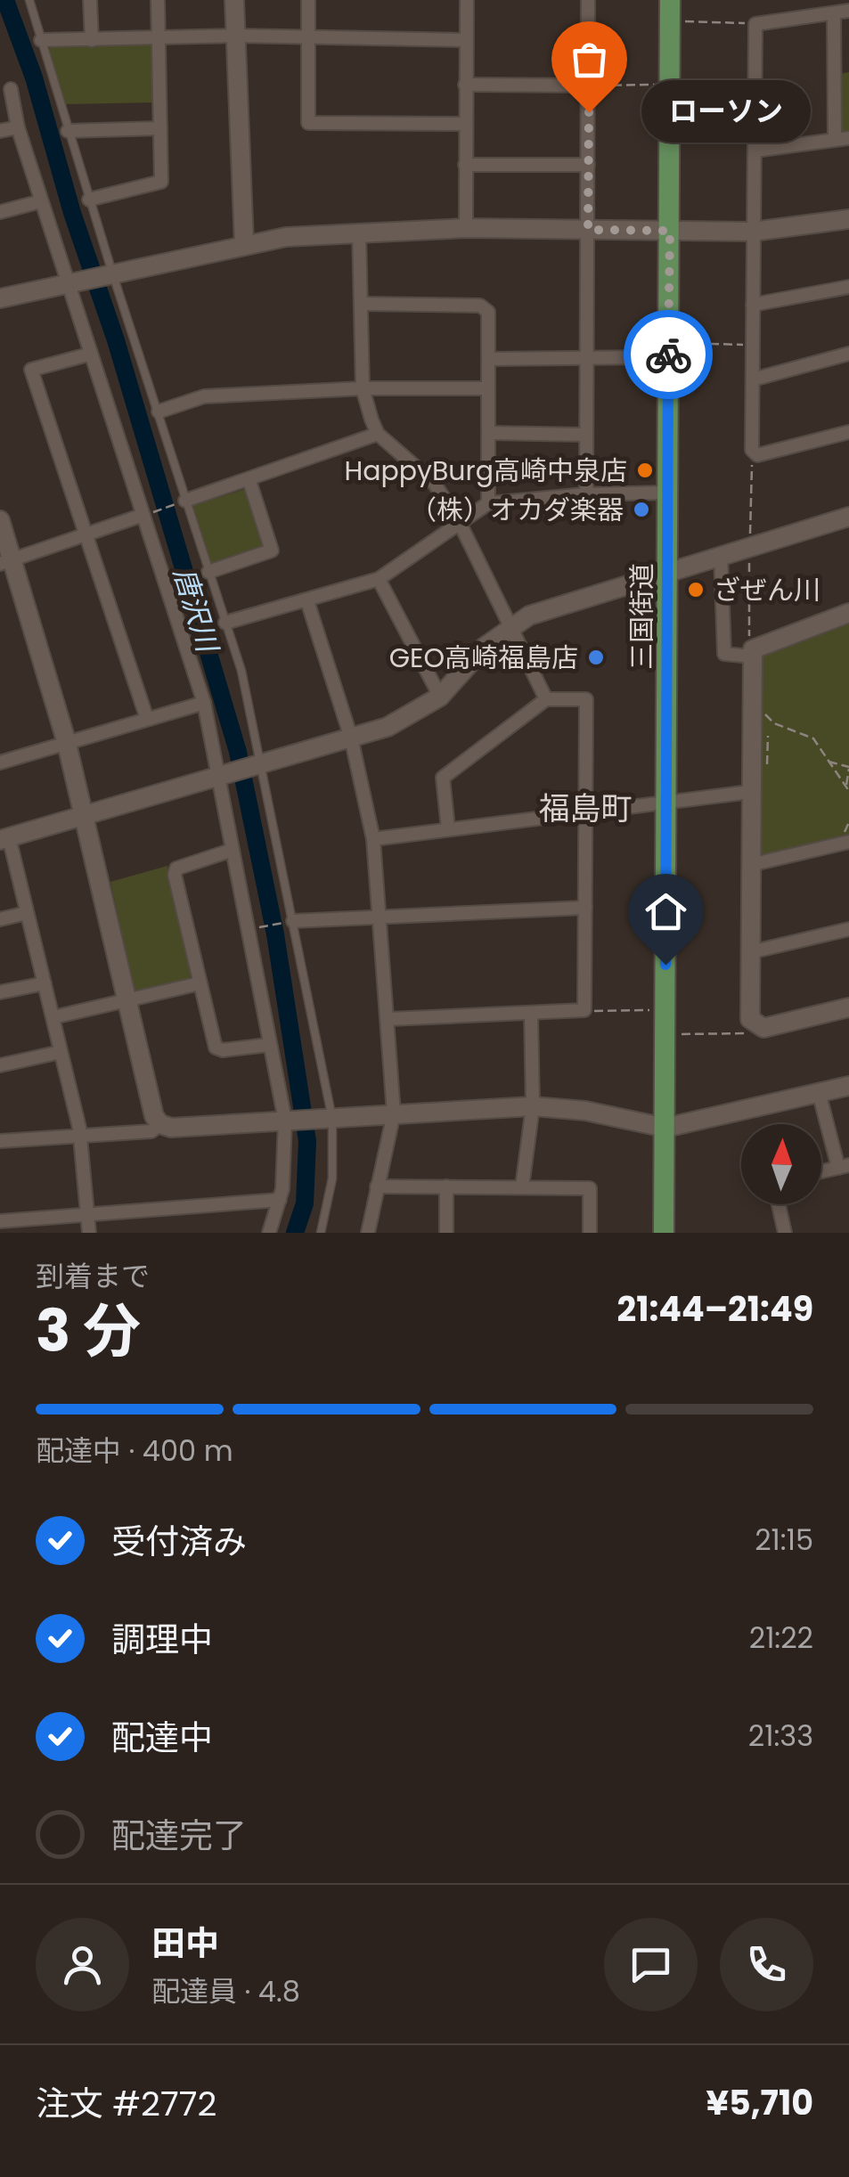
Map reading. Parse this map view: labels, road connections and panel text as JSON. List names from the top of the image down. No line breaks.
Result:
{"streets":{"main road":["三国街道"]},"districts":["福島町"],"water":["唐沢川"],"places":["ローソン","HappyBurg高崎中泉店","（株）オカダ楽器","ざぜん川","GEO高崎福島店"],"north":"top","page":{"bubble":"ローソン","heading":["3 分","到着まで","21:44–21:49"],"panel":["田中","配達員 · 4.8","注文 #2772","¥5,710"],"bar":"配達中 · 400 m","list":[["受付済み","21:15"],["調理中","21:22"],["配達中","21:33"],"配達完了"]}}
